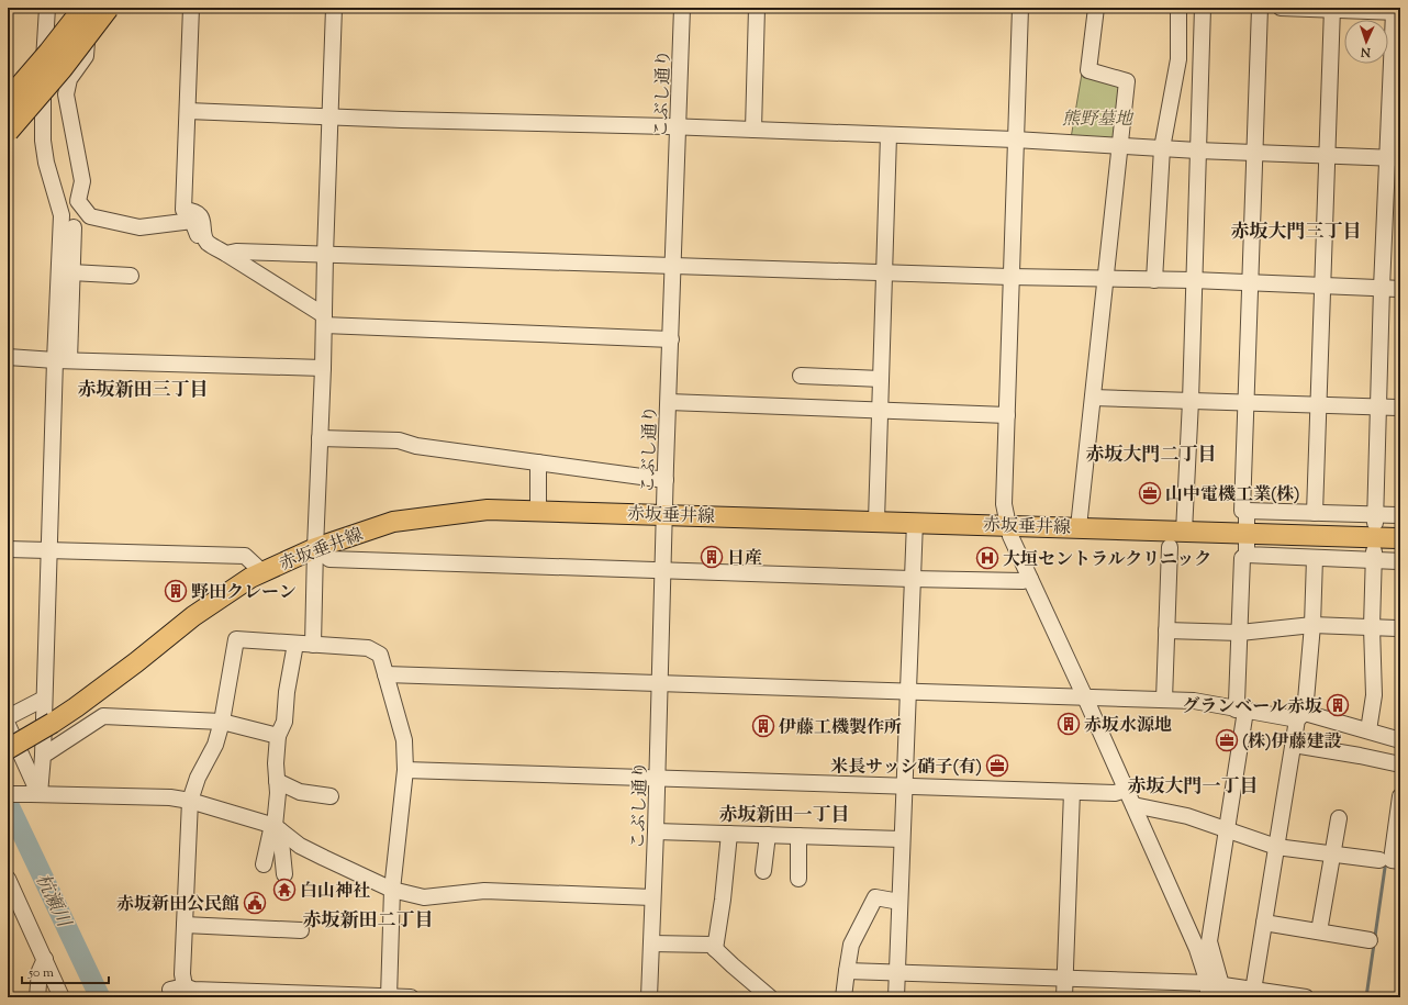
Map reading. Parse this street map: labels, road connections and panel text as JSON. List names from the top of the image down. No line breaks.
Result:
{"streets":{"main road":["赤坂垂井線"],"street":["こぶし通り"]},"crossings":[["こぶし通り","赤坂垂井線"]],"districts":["赤坂大門三丁目","赤坂新田三丁目","赤坂大門二丁目","赤坂大門一丁目","赤坂新田一丁目","赤坂新田二丁目"],"water":["杭瀬川"],"parks":["熊野墓地"],"places":{"office":["山中電機工業(株)","(株)伊藤建設","米長サッシ硝子(有)"],"building":["日産","野田クレーン","グランベール赤坂","赤坂水源地","伊藤工機製作所"],"hospital":["大垣セントラルクリニック"],"temple":["白山神社"],"public building":["赤坂新田公民館"]},"scale_bar":"50 m","north":"bottom"}
